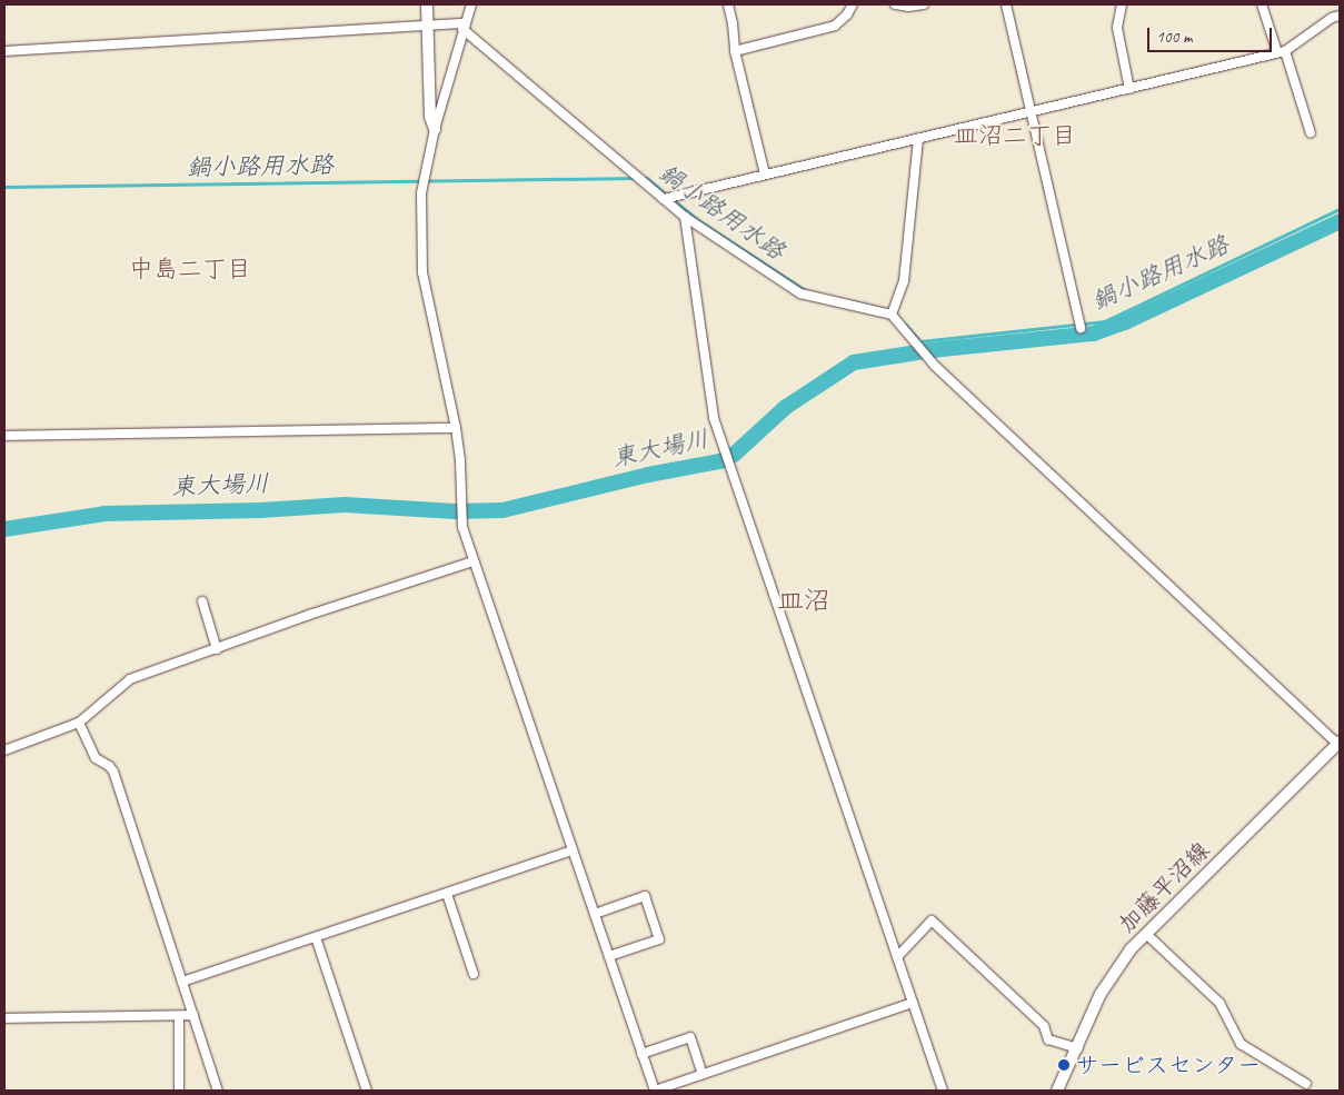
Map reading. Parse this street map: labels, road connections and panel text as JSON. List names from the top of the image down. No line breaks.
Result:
{"streets":{"main road":["加藤平沼線"]},"districts":["皿沼二丁目","中島二丁目","皿沼"],"water":["鍋小路用水路","東大場川"],"places":["サービスセンター"],"scale_bar":"100 m"}
